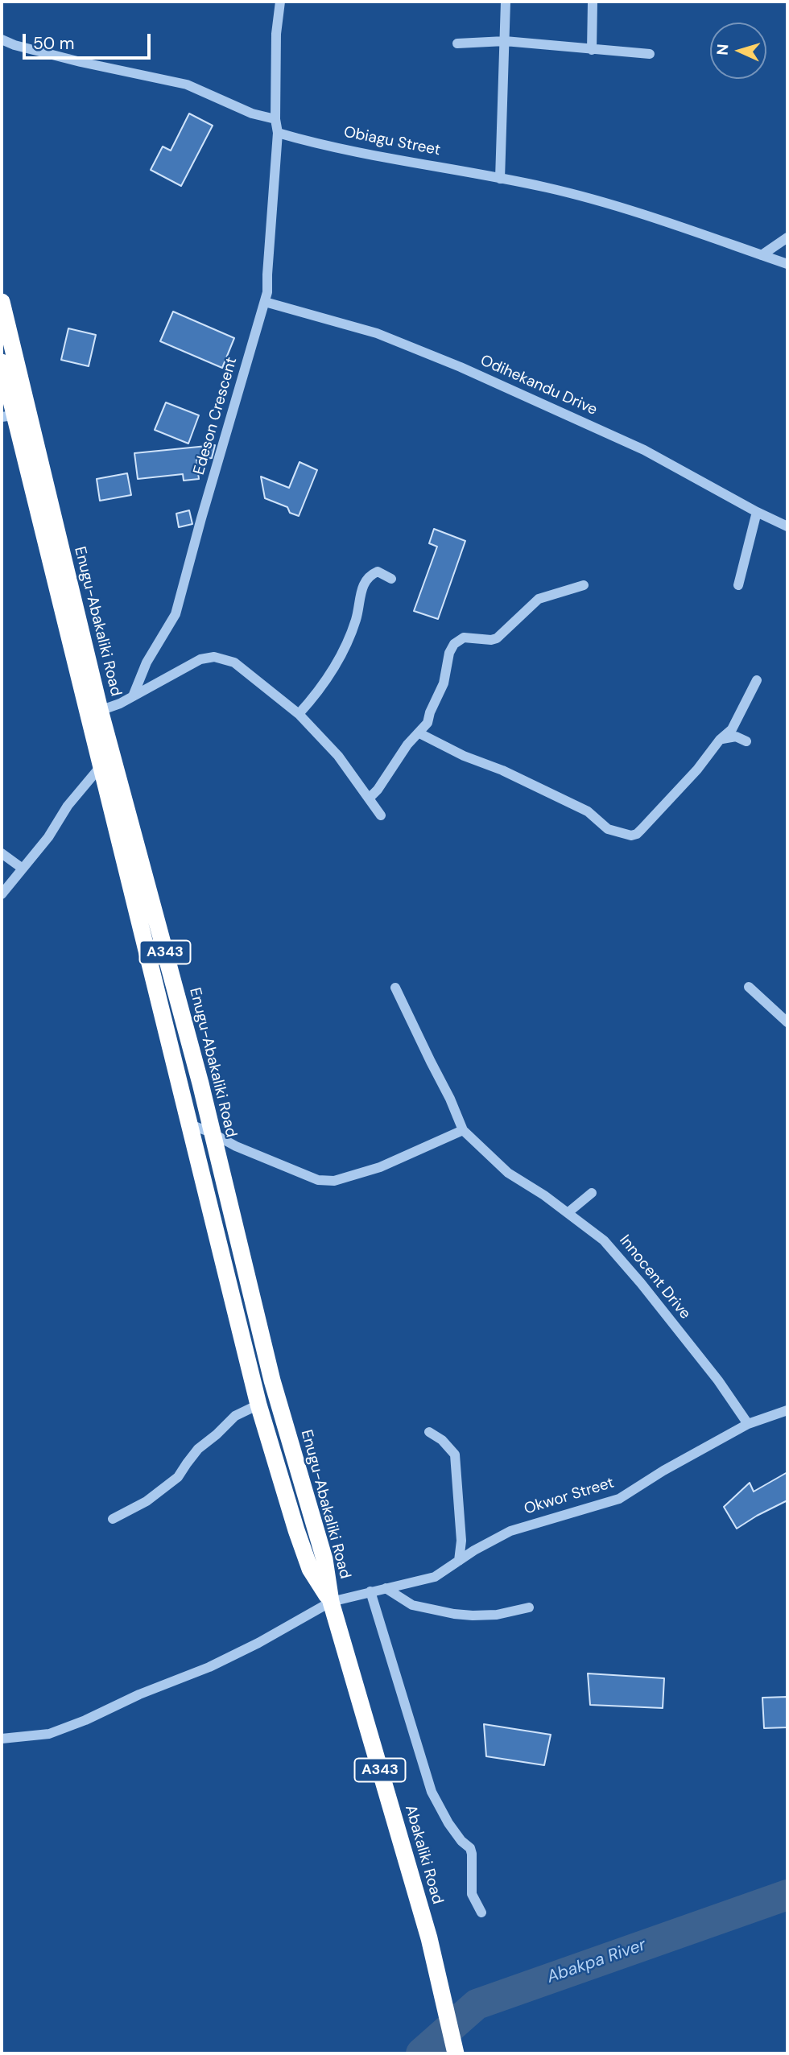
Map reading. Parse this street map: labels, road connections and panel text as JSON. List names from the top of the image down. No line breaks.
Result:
{"streets":{"highway":["Enugu-Abakaliki Road","A343","Abakaliki Road"],"street":["Obiagu Street","Odihekandu Drive","Edeson Crescent","Innocent Drive","Okwor Street"]},"crossings":[["Obiagu Street","Edeson Crescent"],["Odihekandu Drive","Edeson Crescent"],["Enugu-Abakaliki Road","Okwor Street"],["Enugu-Abakaliki Road","Abakaliki Road"],["Innocent Drive","Okwor Street"],["Okwor Street","Abakaliki Road"]],"water":["Abakpa River"],"scale_bar":"50 m","north":"left"}
